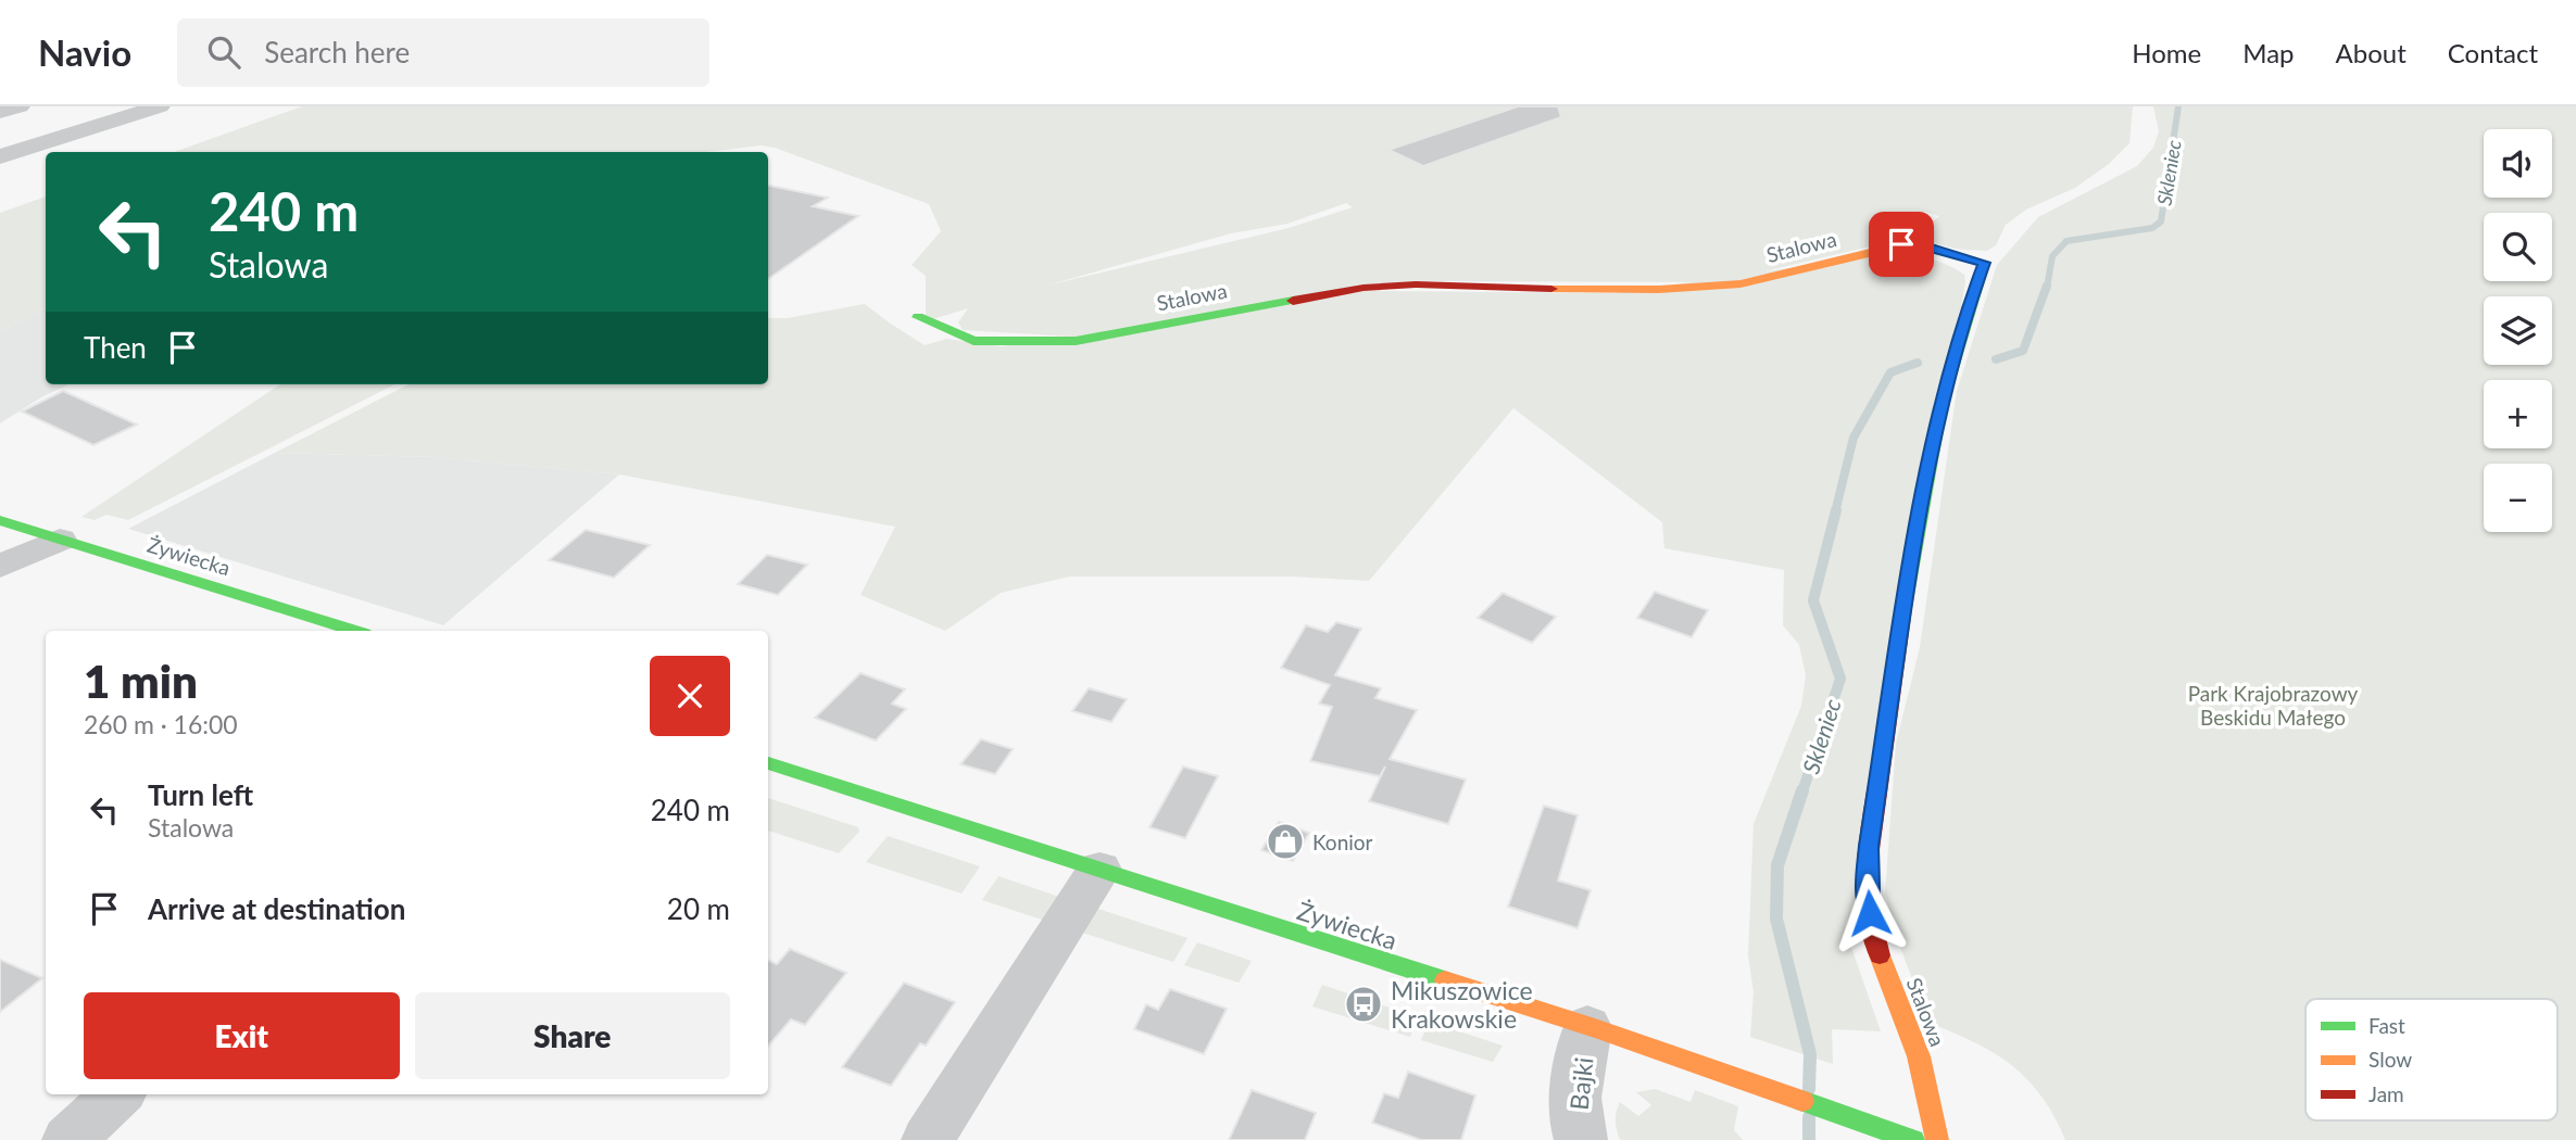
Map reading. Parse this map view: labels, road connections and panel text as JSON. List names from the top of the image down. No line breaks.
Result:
{"streets":{"street":["Stalowa","Żywiecka","Bajki"]},"crossings":[["Żywiecka","Bajki"]],"water":["Skleniec"],"parks":["Park Krajobrazowy Beskidu Małego"],"places":{"shop":["Konior"],"bus stop":["Mikuszowice Krakowskie"]},"legend":["Fast","Slow","Jam"],"page":{"header":"Navio","search":"Search here","nav":["Home","Map","About","Contact"],"map_buttons":["+","−"],"turn":["240 m","Stalowa"],"then":"Then","heading":["1 min","260 m · 16:00"],"list":[{"name":"Turn left","note":"Stalowa","value":"240 m"},{"name":"Arrive at destination","value":"20 m"}],"buttons":["Exit","Share"]}}
